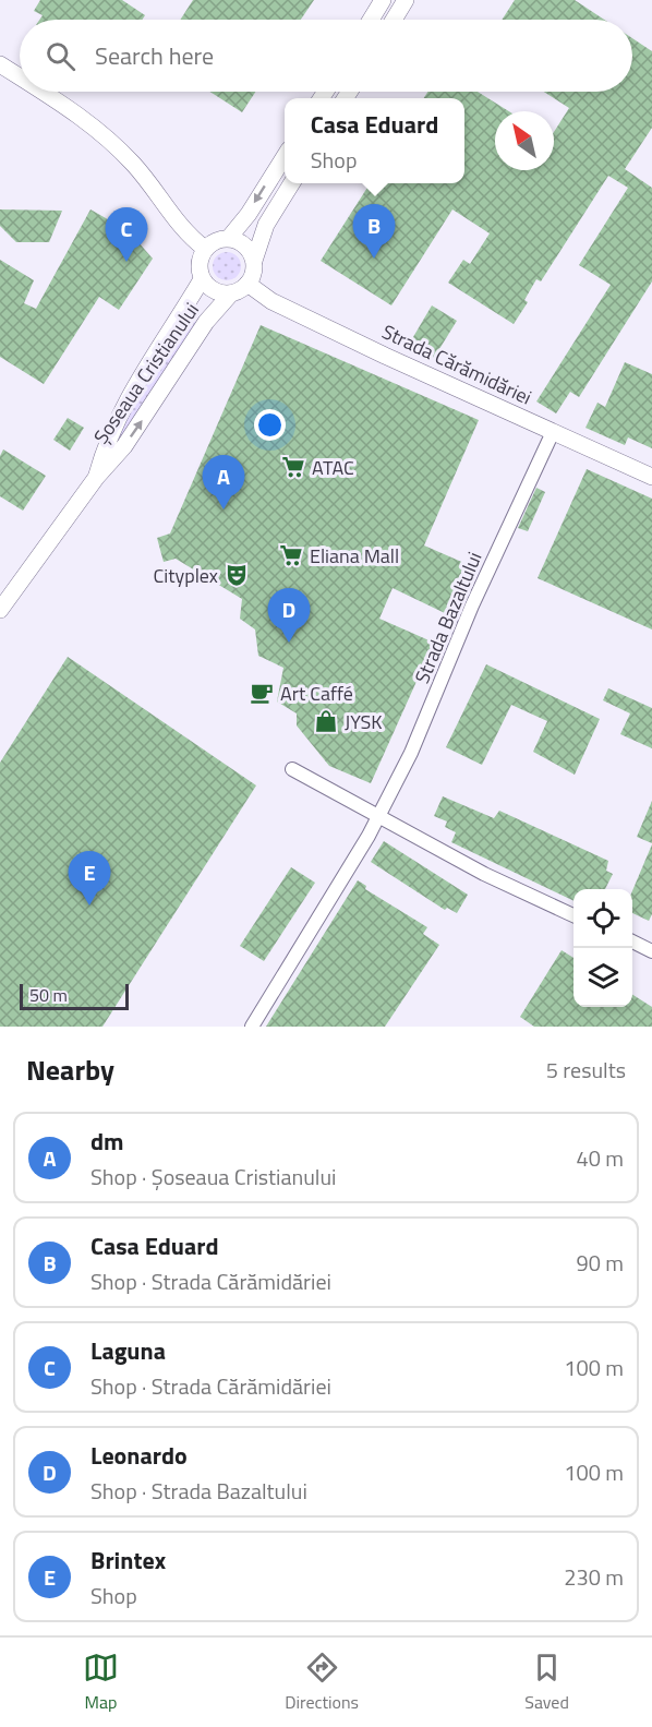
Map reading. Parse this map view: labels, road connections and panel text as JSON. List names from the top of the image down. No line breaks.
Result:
{"streets":{"street":["Strada Cărămidăriei","Șoseaua Cristianului","Strada Bazaltului"]},"crossings":[["Strada Cărămidăriei","Șoseaua Cristianului"],["Strada Cărămidăriei","Strada Bazaltului"]],"places":{"supermarket":["ATAC","Eliana Mall"],"theatre":["Cityplex"],"cafe":["Art Caffé"],"shop":["JYSK"]},"scale_bar":"50 m","north":"top left","page":{"search":"Search here","popup":["Casa Eduard","Shop"],"pins":["B","C","A","D","E"],"scale":"50 m","heading":["Nearby","5 results"],"list":[{"mark":"A","name":"dm","note":"Shop · Șoseaua Cristianului","value":"40 m"},{"mark":"B","name":"Casa Eduard","note":"Shop · Strada Cărămidăriei","value":"90 m"},{"mark":"C","name":"Laguna","note":"Shop · Strada Cărămidăriei","value":"100 m"},{"mark":"D","name":"Leonardo","note":"Shop · Strada Bazaltului","value":"100 m"},{"mark":"E","name":"Brintex","note":"Shop","value":"230 m"}],"nav":["Map","Directions","Saved"]}}
